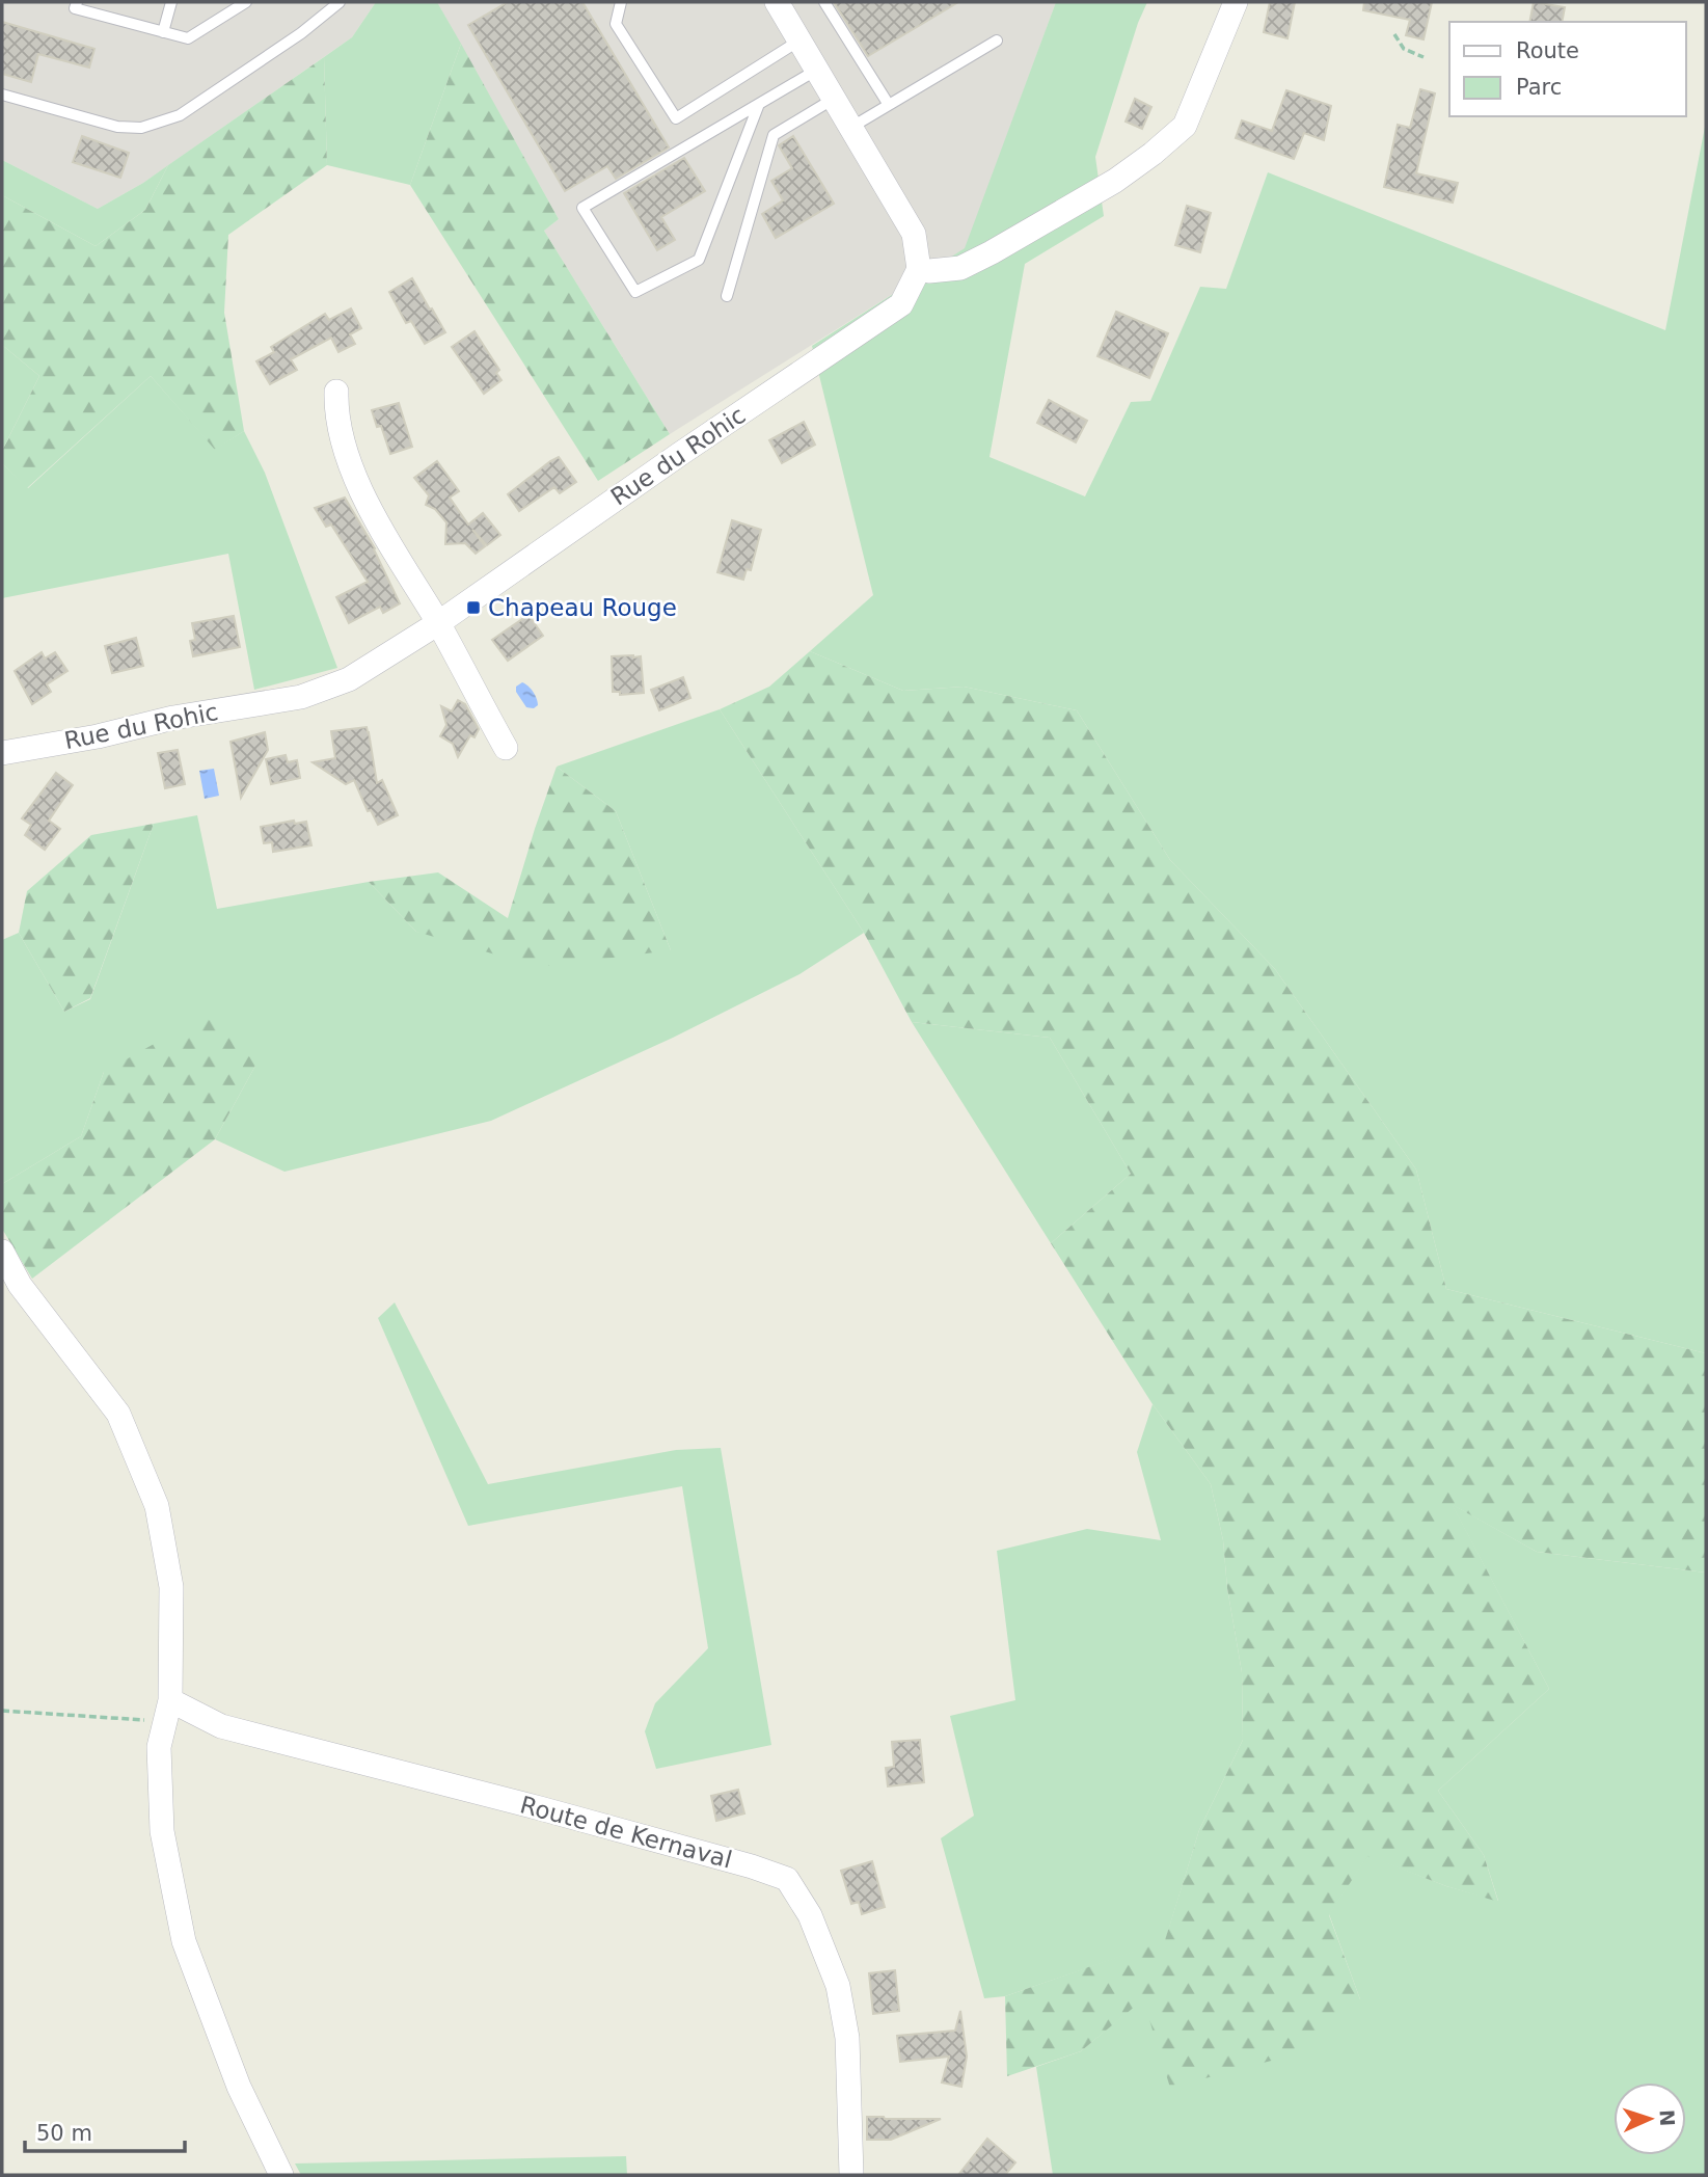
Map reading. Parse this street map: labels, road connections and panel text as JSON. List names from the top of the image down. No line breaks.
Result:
{"streets":{"street":["Rue du Rohic","Route de Kernaval"]},"places":{"transit":["Chapeau Rouge"]},"legend":["Route","Parc"],"scale_bar":"50 m","north":"right"}
